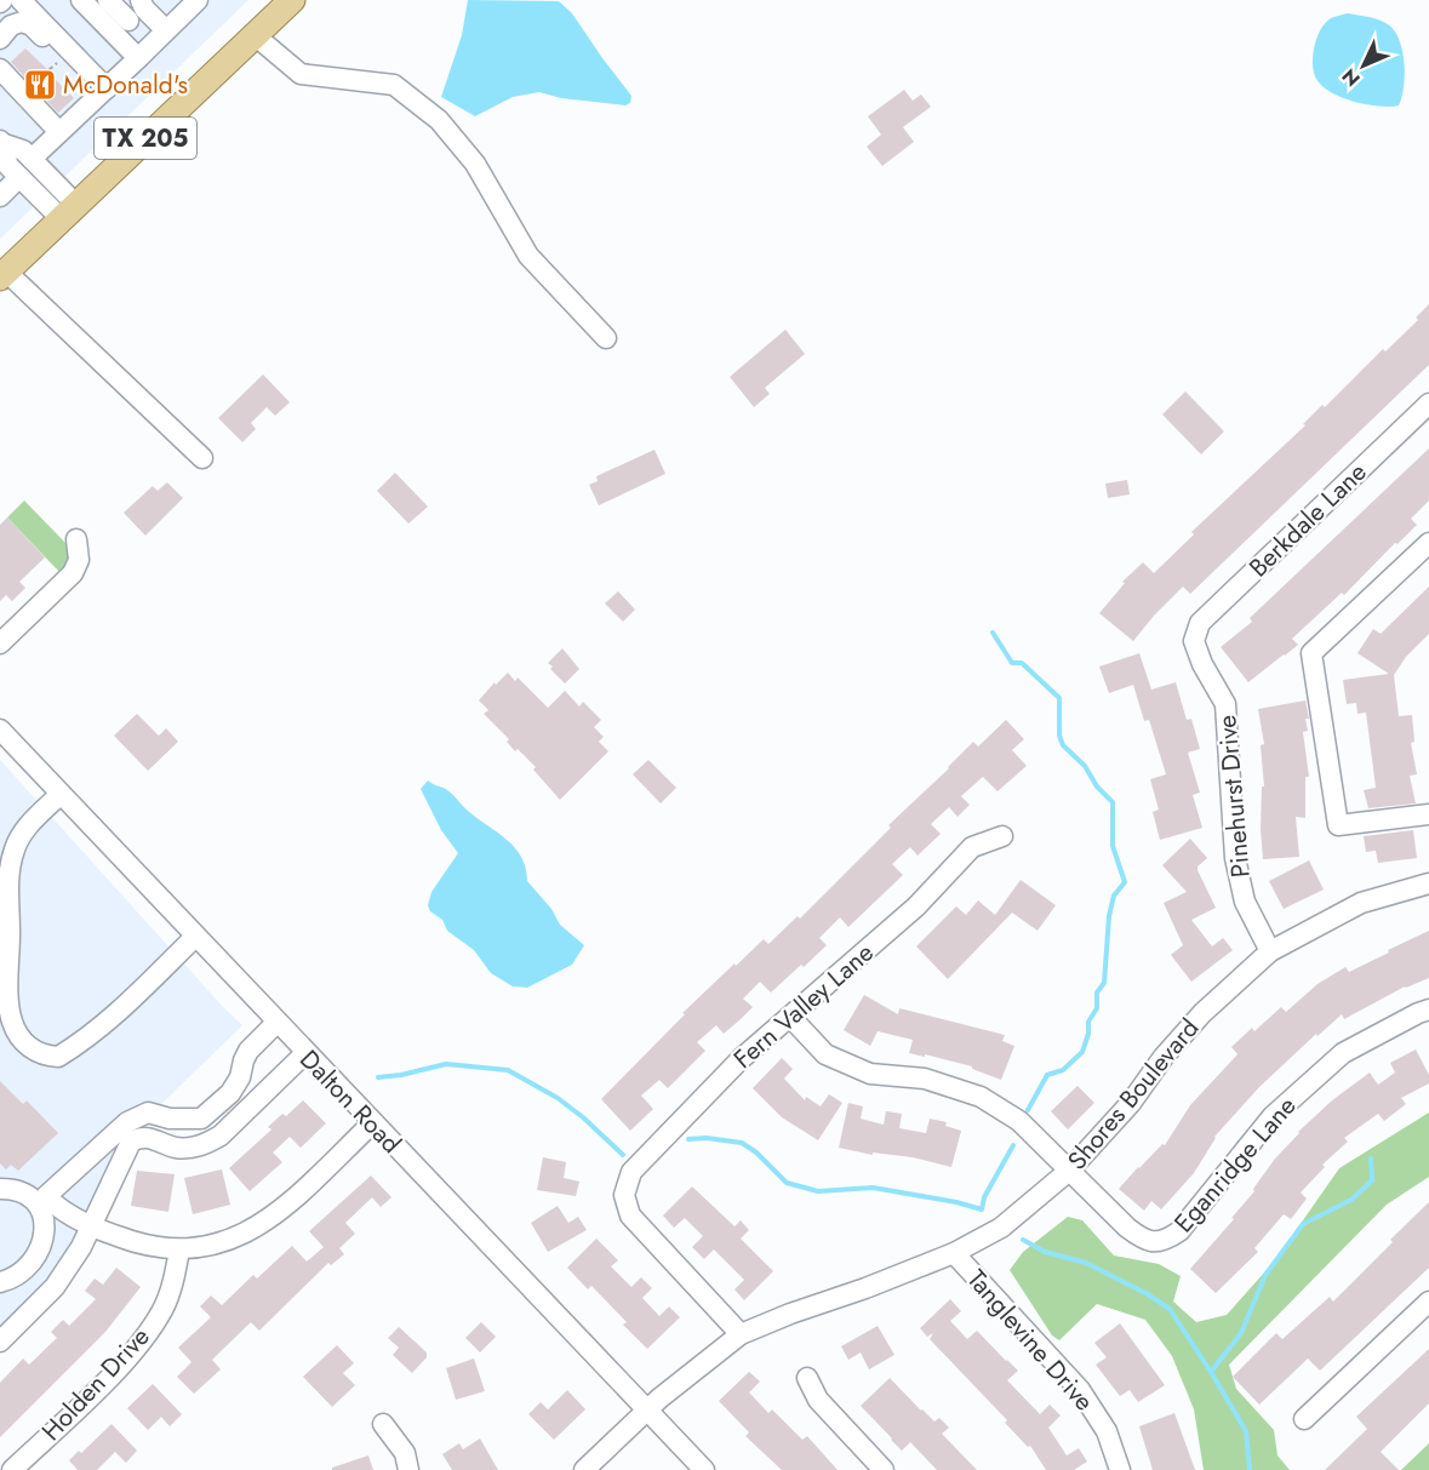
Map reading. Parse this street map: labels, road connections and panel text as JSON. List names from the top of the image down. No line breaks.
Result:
{"streets":{"main road":["TX 205"],"street":["Berkdale Lane","Pinehurst Drive","Fern Valley Lane","Shores Boulevard","Dalton Road","Eganridge Lane","Tanglevine Drive","Holden Drive"]},"crossings":[["Berkdale Lane","Pinehurst Drive"],["Pinehurst Drive","Shores Boulevard"],["Fern Valley Lane","Shores Boulevard"],["Fern Valley Lane","Eganridge Lane"],["Shores Boulevard","Dalton Road"],["Shores Boulevard","Eganridge Lane"],["Shores Boulevard","Tanglevine Drive"]],"places":{"restaurant":["McDonald's"]},"north":"bottom left"}
